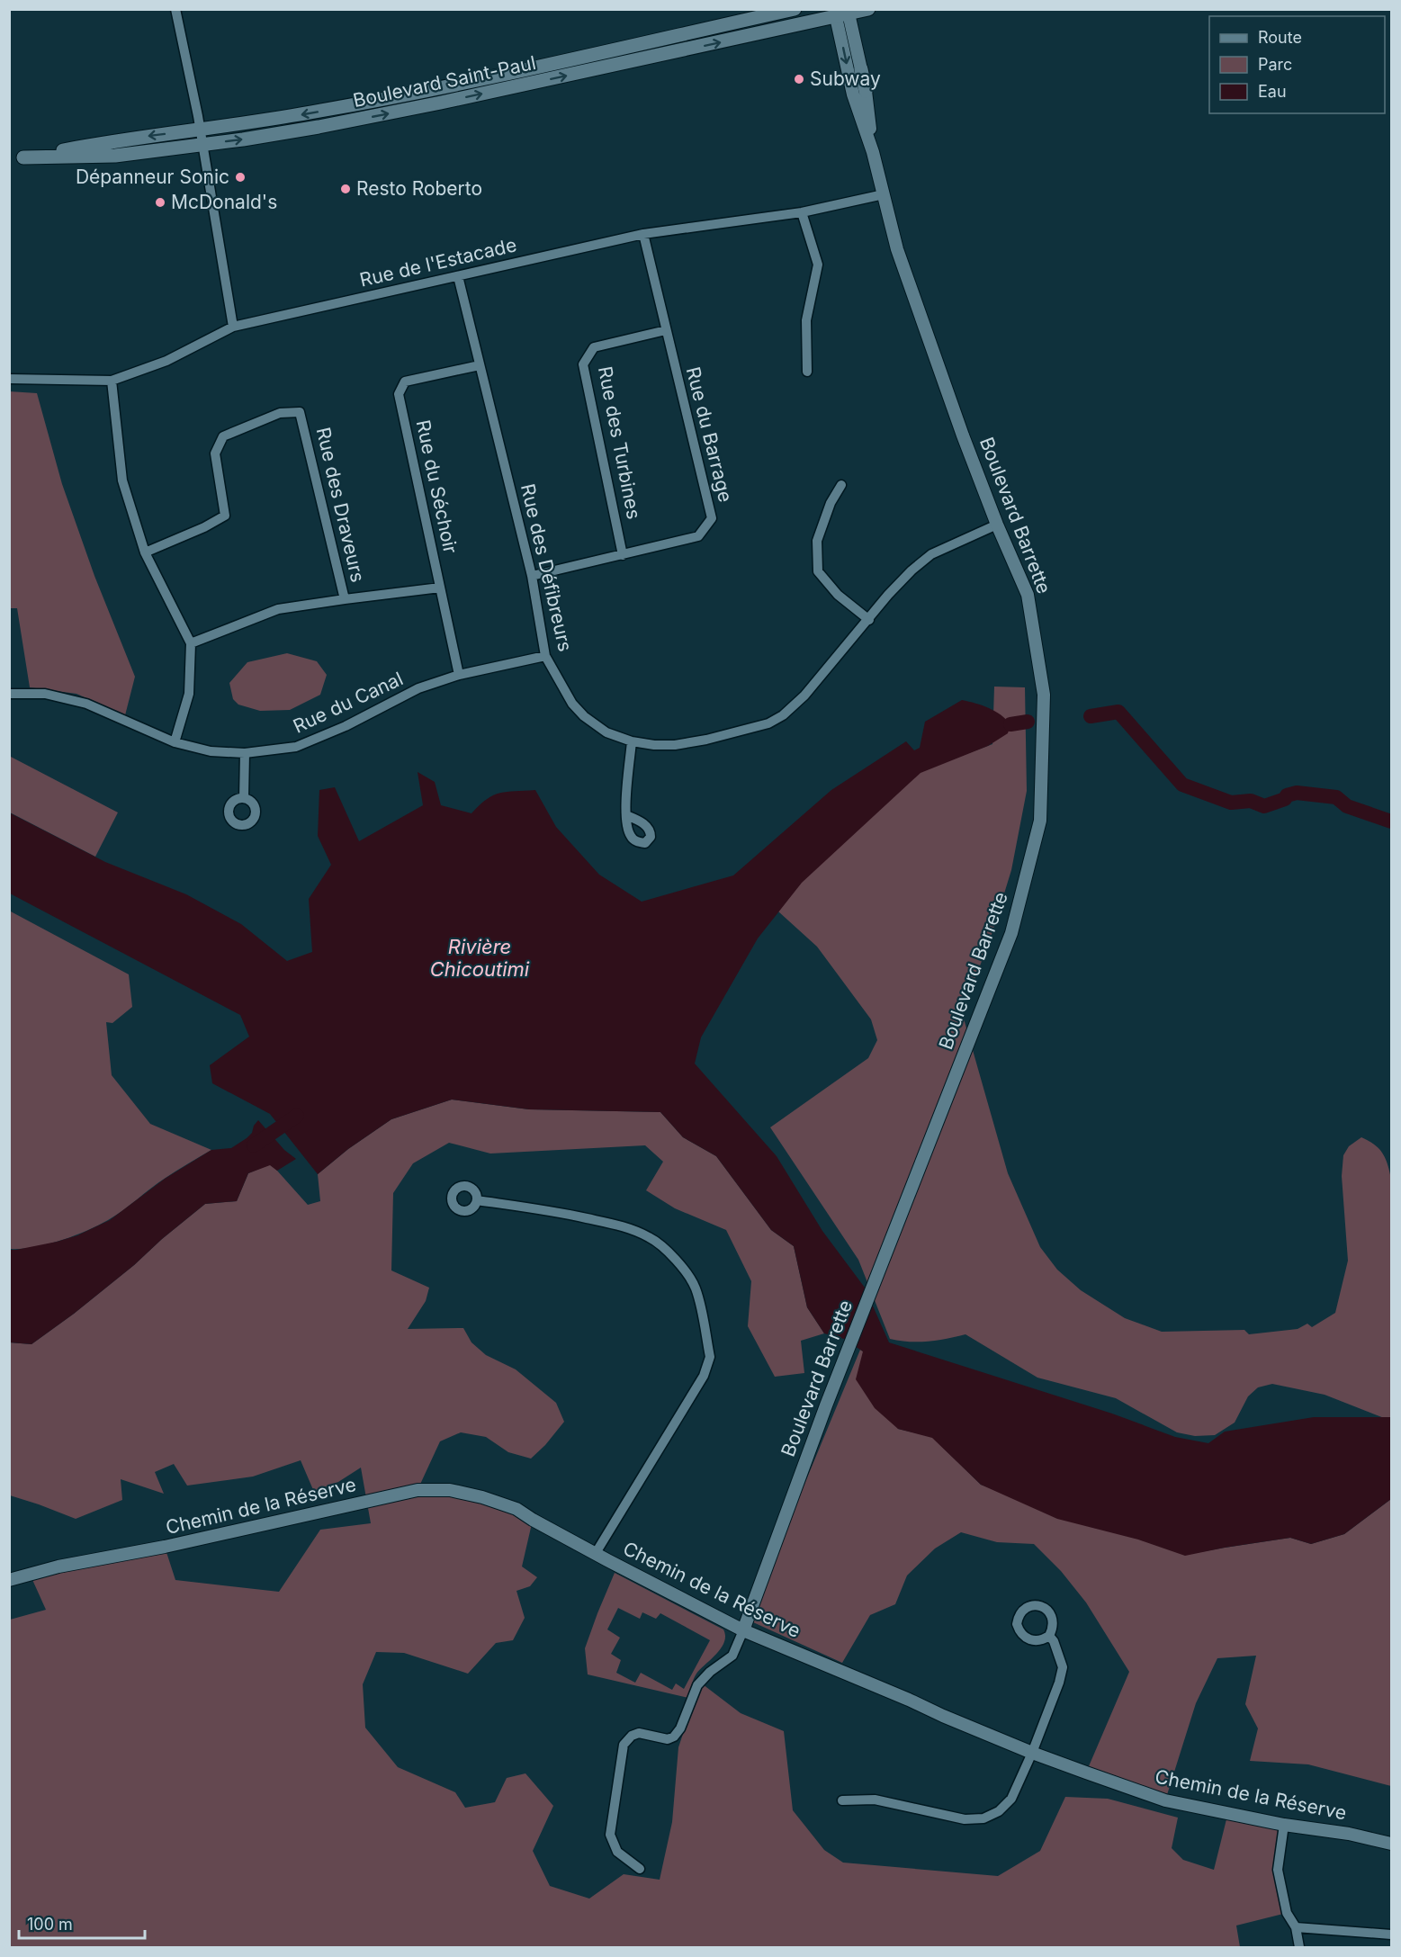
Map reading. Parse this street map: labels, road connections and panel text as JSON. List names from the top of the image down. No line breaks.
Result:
{"streets":{"main road":["Boulevard Saint-Paul","Boulevard Barrette"],"street":["Rue de l'Estacade","Rue du Barrage","Rue des Turbines","Rue du Séchoir","Rue des Draveurs","Rue des Défibreurs","Rue du Canal","Chemin de la Réserve"]},"crossings":[["Boulevard Saint-Paul","Boulevard Barrette"],["Rue de l'Estacade","Rue du Barrage"],["Rue de l'Estacade","Boulevard Barrette"],["Rue de l'Estacade","Rue des Défibreurs"],["Rue du Barrage","Rue des Turbines"],["Rue du Barrage","Rue des Défibreurs"],["Rue du Séchoir","Rue des Défibreurs"],["Rue du Séchoir","Rue du Canal"],["Boulevard Barrette","Rue des Défibreurs"],["Boulevard Barrette","Chemin de la Réserve"],["Rue des Défibreurs","Rue du Canal"]],"water":["Rivière Chicoutimi"],"places":["Subway","Dépanneur Sonic","Resto Roberto","McDonald's"],"legend":["Route","Parc","Eau"],"scale_bar":"100 m"}
